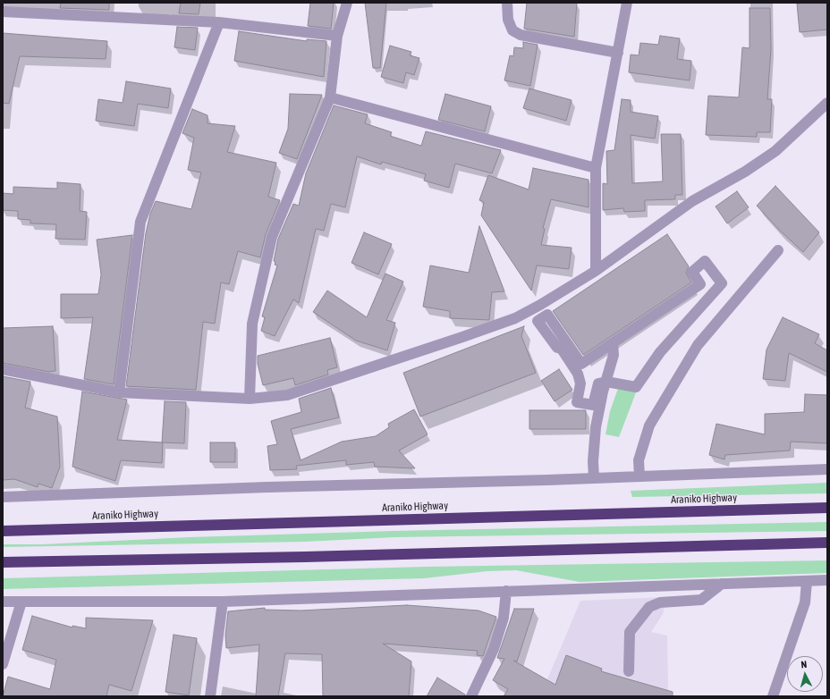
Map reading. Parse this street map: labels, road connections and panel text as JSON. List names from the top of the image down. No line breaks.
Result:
{"streets":{"highway":["Araniko Highway"]},"north":"top"}
